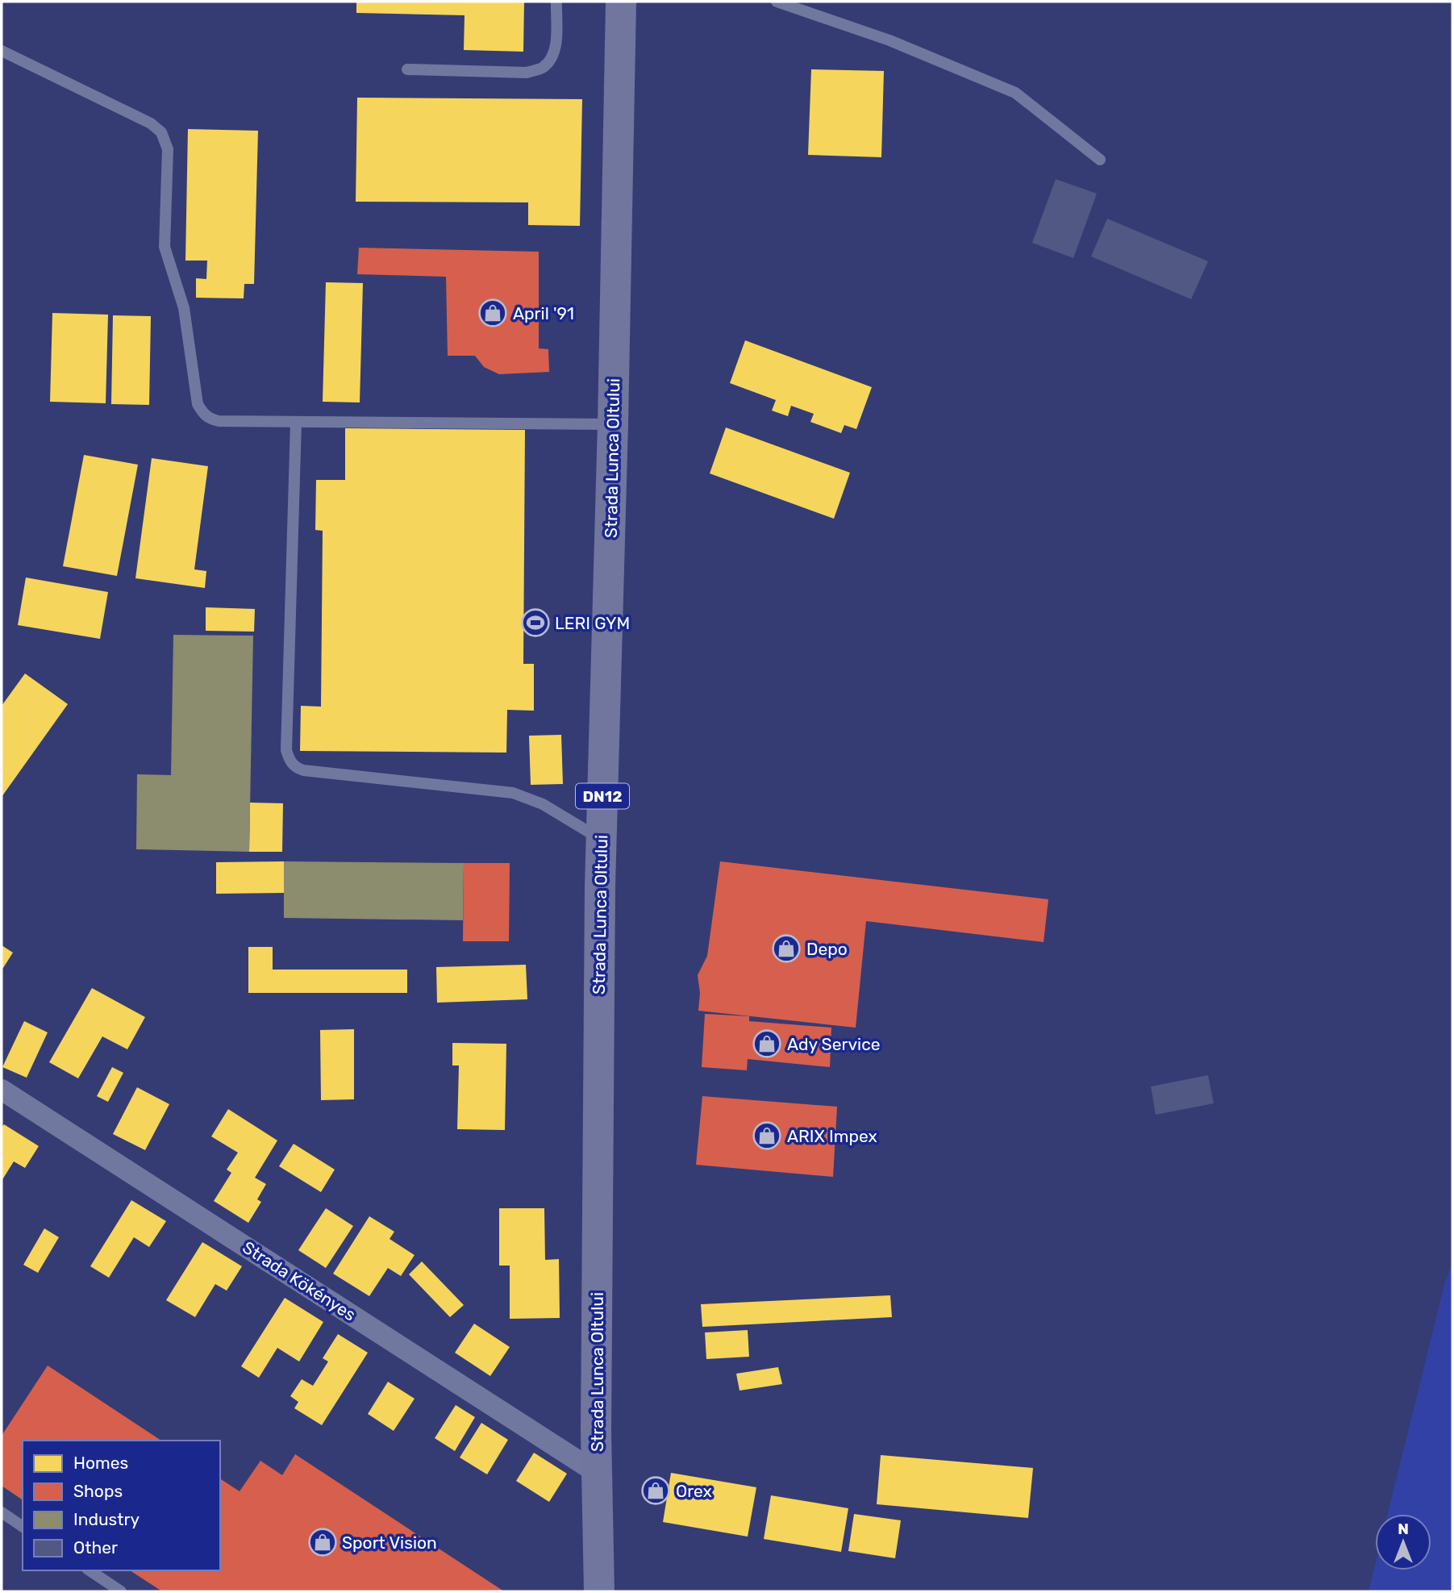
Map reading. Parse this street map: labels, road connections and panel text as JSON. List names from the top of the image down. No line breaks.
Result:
{"streets":{"main road":["Strada Lunca Oltului","DN12"],"street":["Strada Kökényes"]},"crossings":[["Strada Lunca Oltului","Strada Kökényes"]],"places":{"shop":["April '91","Depo","Ady Service","ARIX Impex","Orex","Sport Vision"],"sports":["LERI GYM"]},"legend":["Homes","Shops","Industry","Other"],"north":"top"}
